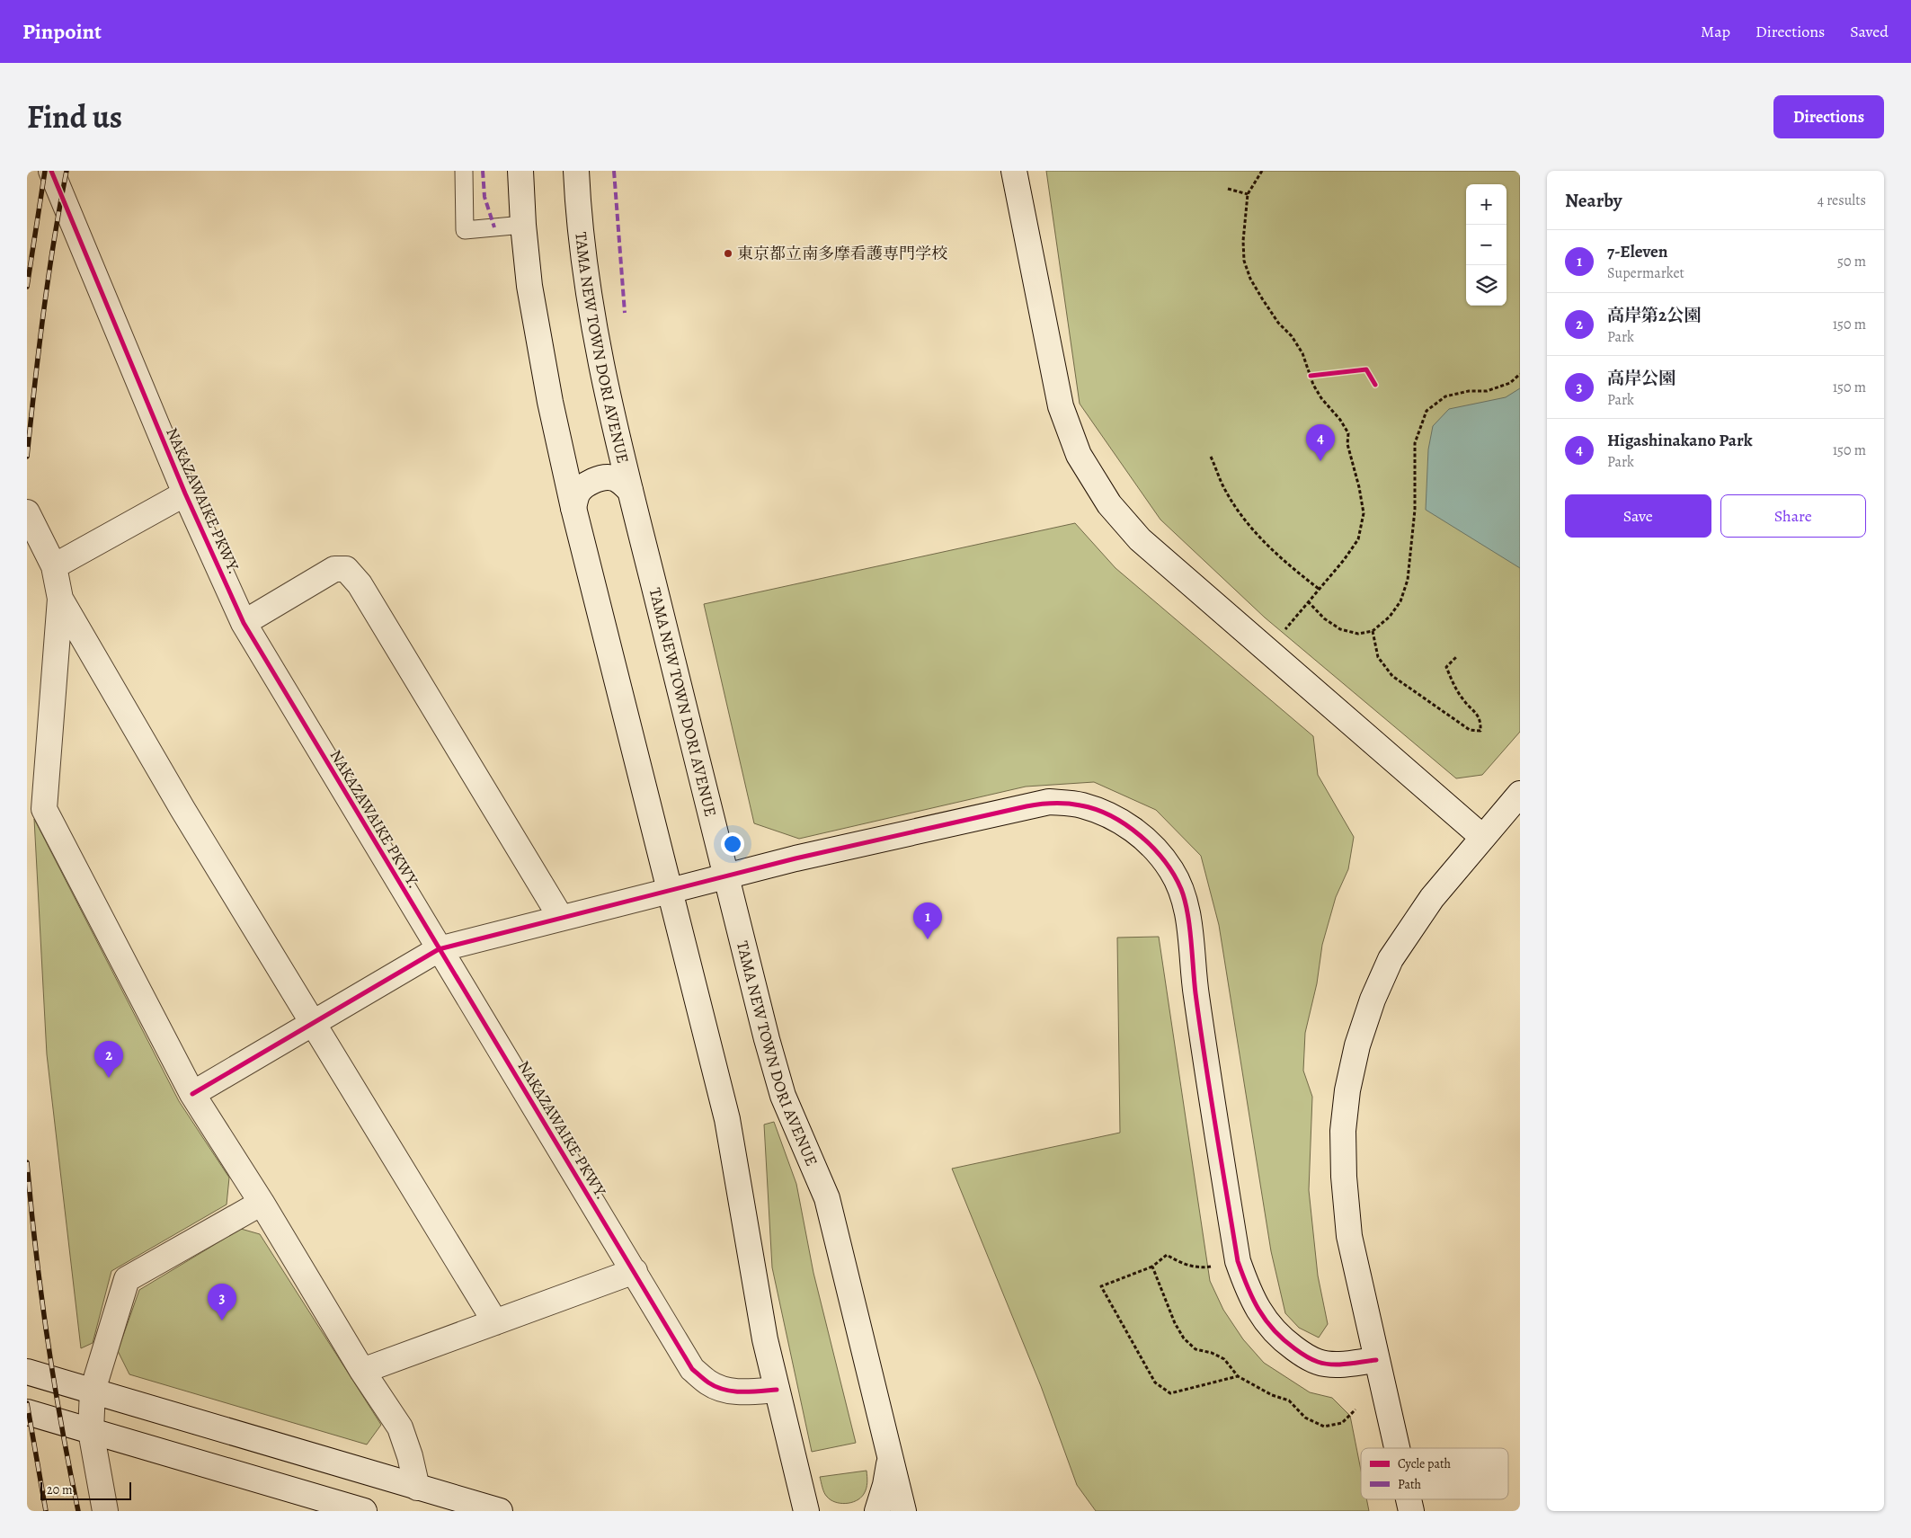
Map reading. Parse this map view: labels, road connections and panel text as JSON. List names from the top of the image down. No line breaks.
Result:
{"streets":{"street":["TAMA NEW TOWN DORI AVENUE","NAKAZAWAIKE PKWY."]},"places":["東京都立南多摩看護専門学校"],"legend":["Cycle path","Path"],"scale_bar":"20 m","page":{"header":"Pinpoint","nav":["Map","Directions","Saved"],"title":"Find us","buttons":["Directions",["Save","Share"]],"heading":["Nearby","4 results"],"map_buttons":["+","−"],"list":[{"mark":"1","name":"7-Eleven","note":"Supermarket","value":"50 m"},{"mark":"2","name":"高岸第2公園","note":"Park","value":"150 m"},{"mark":"3","name":"高岸公園","note":"Park","value":"150 m"},{"mark":"4","name":"Higashinakano Park","note":"Park","value":"150 m"}],"pins":["4","1","2","3"],"scale":"20 m"}}
